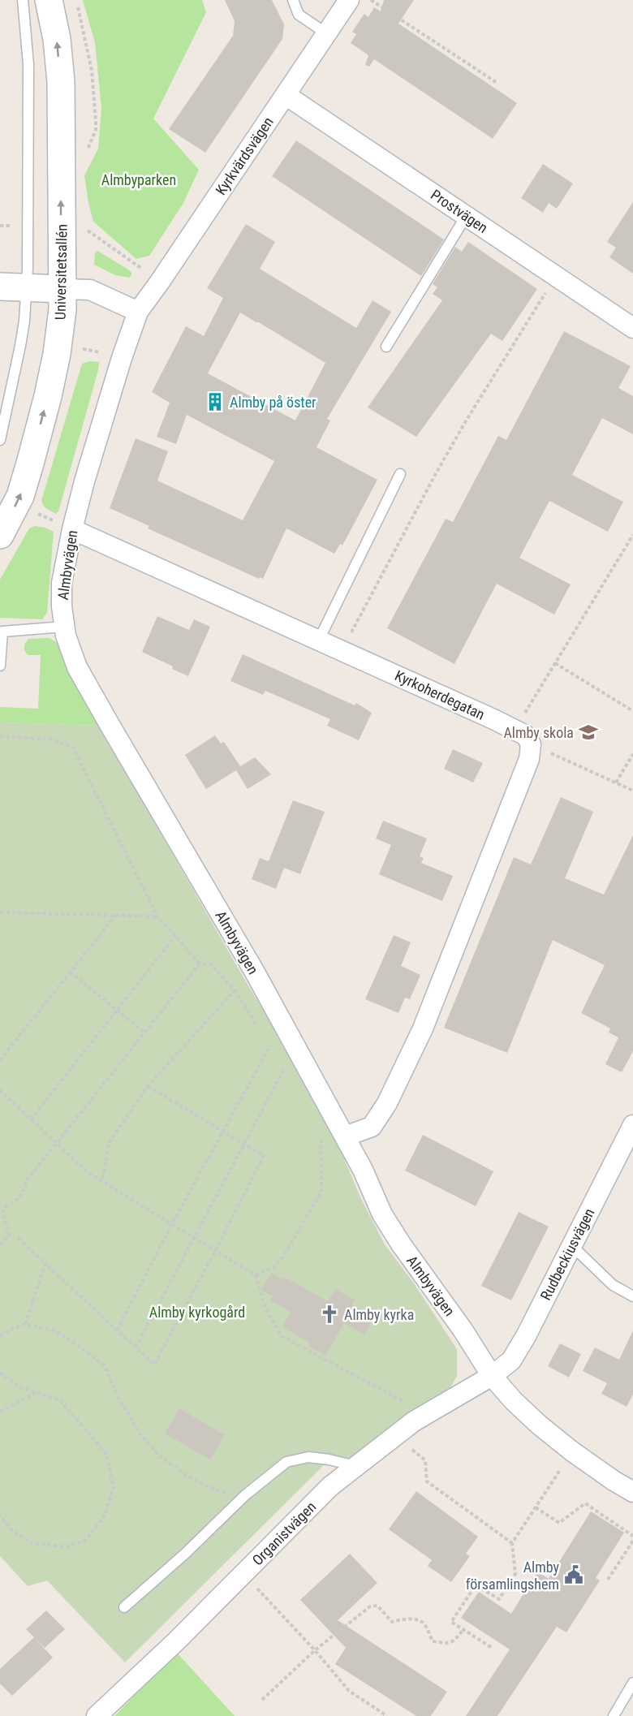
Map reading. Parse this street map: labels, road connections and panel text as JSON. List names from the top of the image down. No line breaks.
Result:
{"streets":{"main road":["Universitetsallén"],"street":["Kyrkvärdsvägen","Prostvägen","Almbyvägen","Kyrkoherdegatan","Rudbeckiusvägen","Organistvägen"]},"crossings":[["Kyrkvärdsvägen","Prostvägen"],["Kyrkvärdsvägen","Almbyvägen"],["Almbyvägen","Kyrkoherdegatan"],["Almbyvägen","Rudbeckiusvägen"],["Almbyvägen","Organistvägen"],["Rudbeckiusvägen","Organistvägen"]],"one_way":["Universitetsallén"],"parks":["Almbyparken","Almby kyrkogård"],"places":{"building":["Almby på öster"],"school or university":["Almby skola"],"church":["Almby kyrka"],"public building":["Almby församlingshem"]}}
